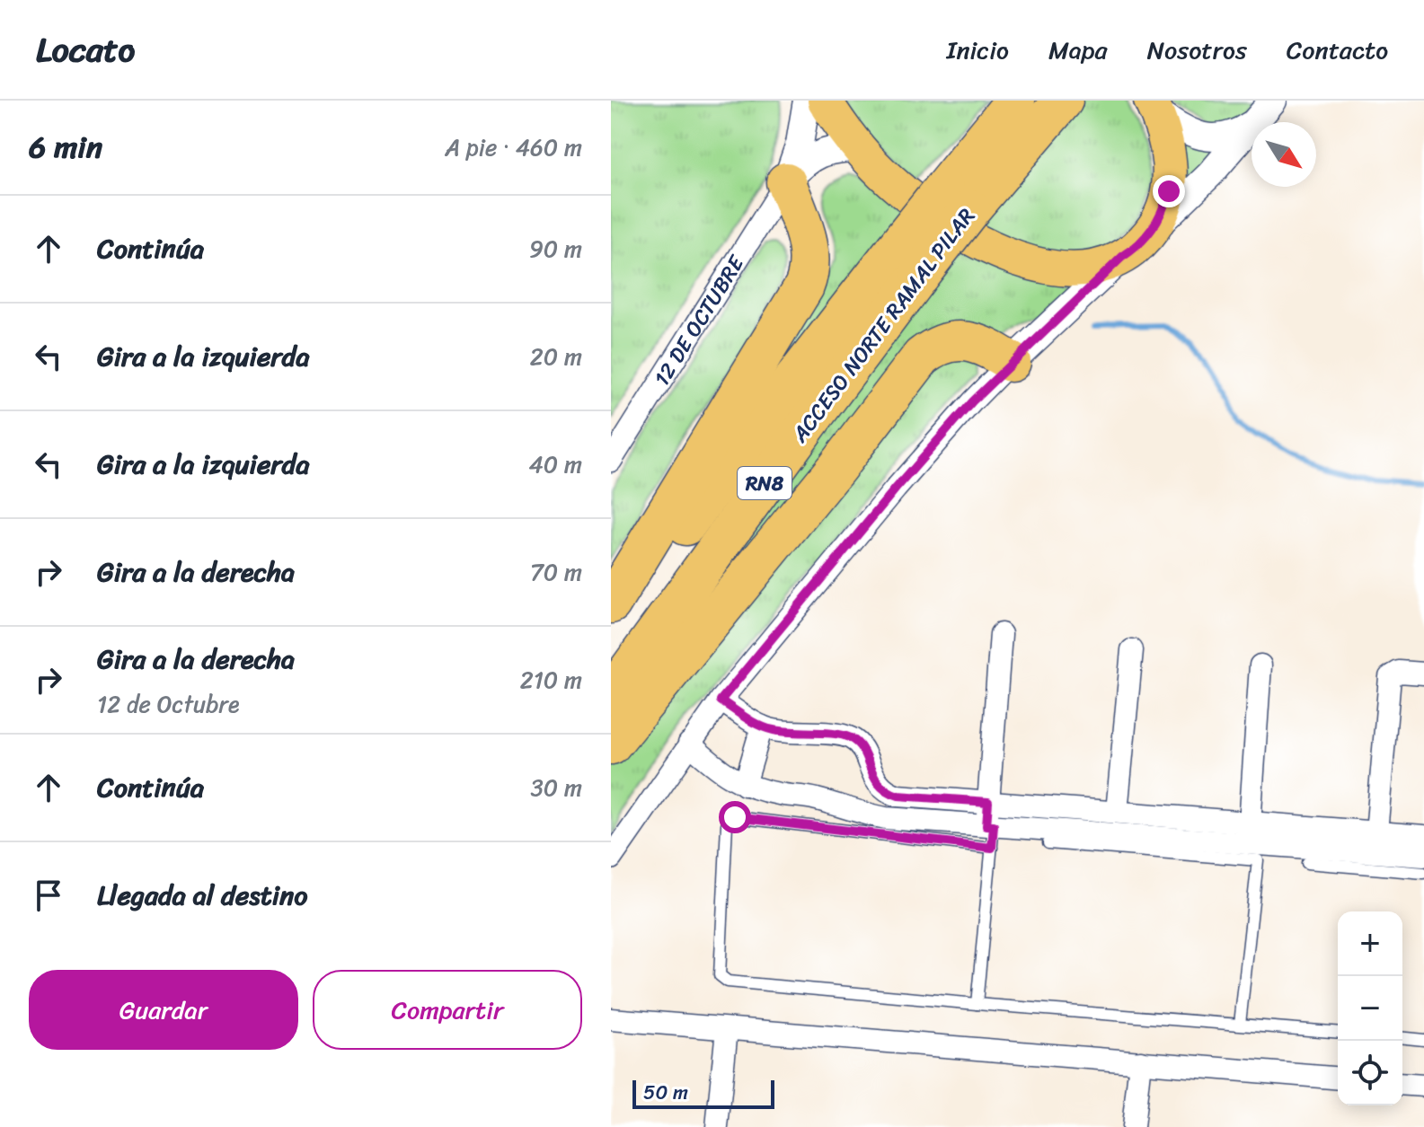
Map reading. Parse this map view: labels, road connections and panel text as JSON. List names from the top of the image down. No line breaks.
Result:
{"streets":{"highway":["ACCESO NORTE RAMAL PILAR","RN8"],"street":["12 DE OCTUBRE"]},"scale_bar":"50 m","north":"bottom right","page":{"header":"Locato","nav":["Inicio","Mapa","Nosotros","Contacto"],"heading":["6 min","A pie · 460 m"],"list":[["Continúa","90 m"],["Gira a la izquierda","20 m"],["Gira a la izquierda","40 m"],["Gira a la derecha","70 m"],["Gira a la derecha","12 de Octubre","210 m"],["Continúa","30 m"],"Llegada al destino"],"map_buttons":["+","−"],"buttons":["Guardar","Compartir"],"scale":"50 m"}}
